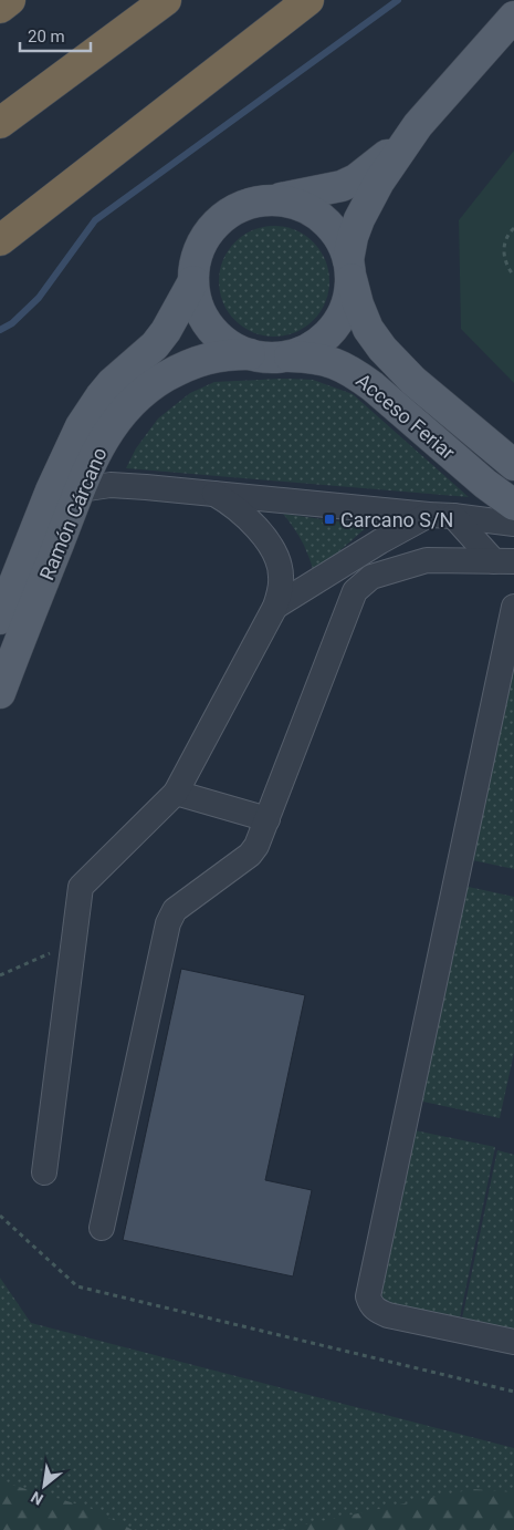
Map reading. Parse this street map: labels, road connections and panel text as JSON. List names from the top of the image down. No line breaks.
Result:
{"streets":{"main road":["Acceso Feriar","Ramón Cárcano"]},"crossings":[["Acceso Feriar","Ramón Cárcano"]],"places":{"transit":["Carcano S/N"]},"scale_bar":"20 m","north":"bottom left"}
